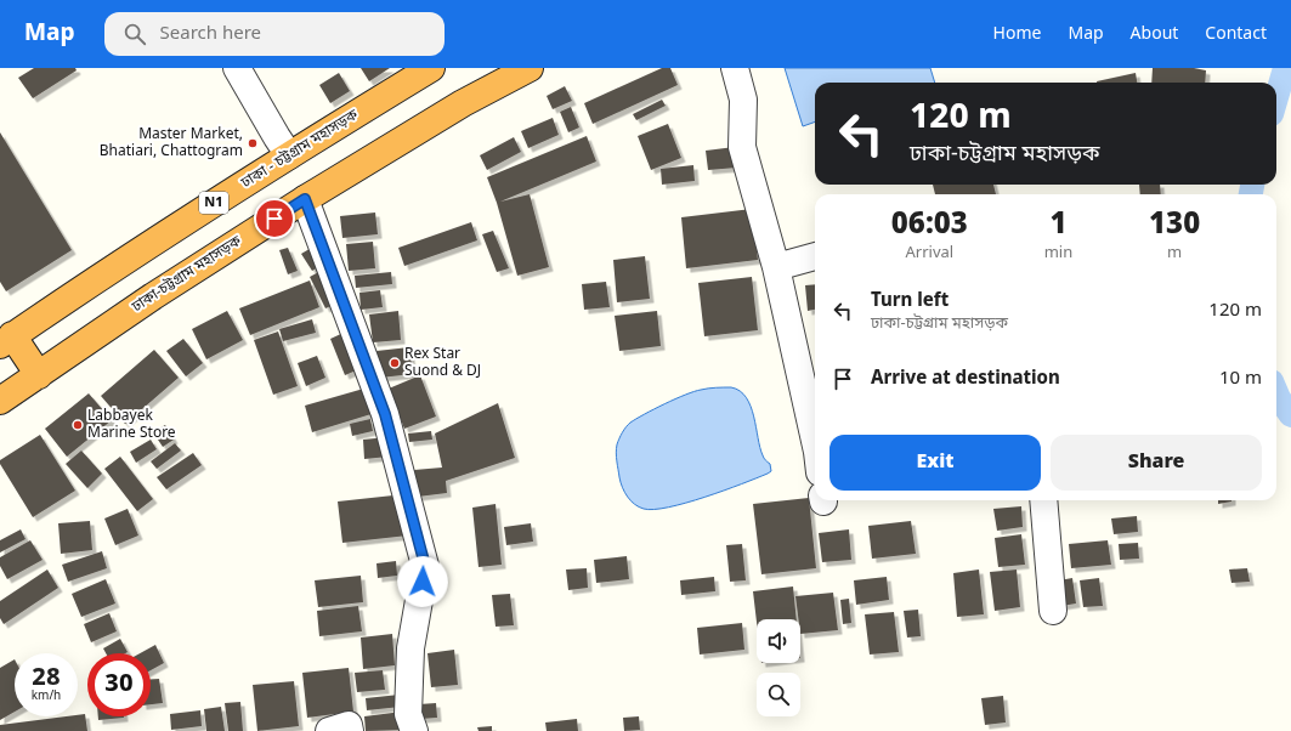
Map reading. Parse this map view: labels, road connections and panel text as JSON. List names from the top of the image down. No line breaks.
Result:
{"streets":{"highway":["ঢাকা - চট্টগ্রাম মহাসড়ক","N1","ঢাকা-চট্টগ্রাম মহাসড়ক"]},"places":["Master Market, Bhatiari, Chattogram","Rex Star Suond & DJ","Labbayek Marine Store"],"page":{"header":"Map","search":"Search here","nav":["Home","Map","About","Contact"],"turn":["120 m","ঢাকা-চট্টগ্রাম মহাসড়ক"],"eta":["06:03","Arrival","1","min","130","m"],"list":[{"name":"Turn left","note":"ঢাকা-চট্টগ্রাম মহাসড়ক","value":"120 m"},{"name":"Arrive at destination","value":"10 m"}],"buttons":["Exit","Share"],"speed":"28 km/h","limit":"30"}}
